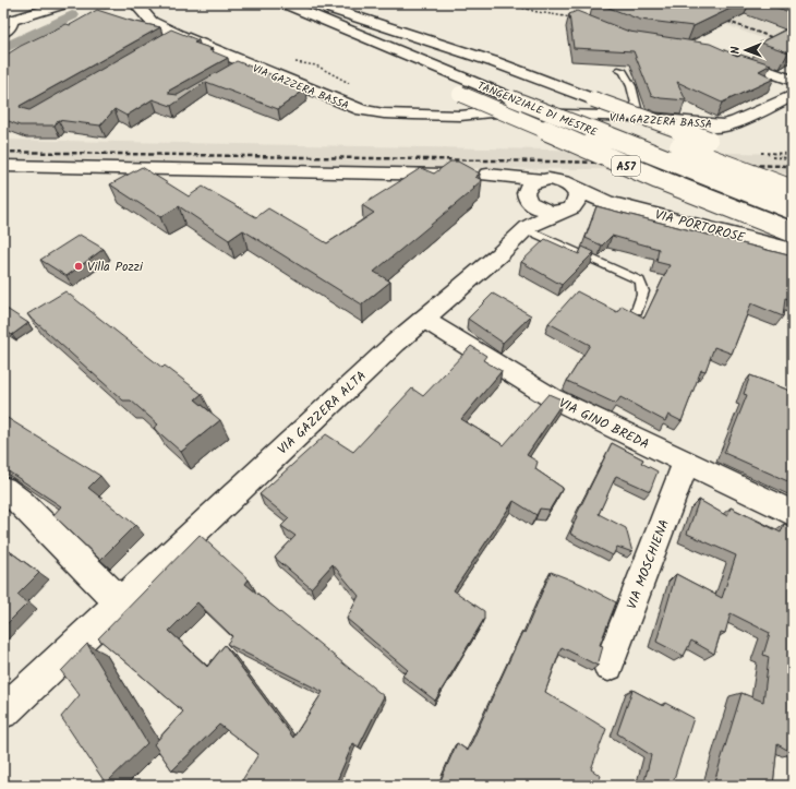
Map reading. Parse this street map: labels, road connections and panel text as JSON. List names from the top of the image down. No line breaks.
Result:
{"streets":{"main road":["VIA GAZZERA BASSA","TANGENZIALE DI MESTRE","A57","VIA PORTOROSE","VIA GAZZERA ALTA","VIA GINO BREDA","VIA MOSCHIENA"]},"crossings":[["TANGENZIALE DI MESTRE","A57"],["VIA PORTOROSE","VIA GAZZERA ALTA"],["VIA GAZZERA ALTA","VIA GINO BREDA"],["VIA GINO BREDA","VIA MOSCHIENA"]],"places":["Villa Pozzi"],"north":"left"}
